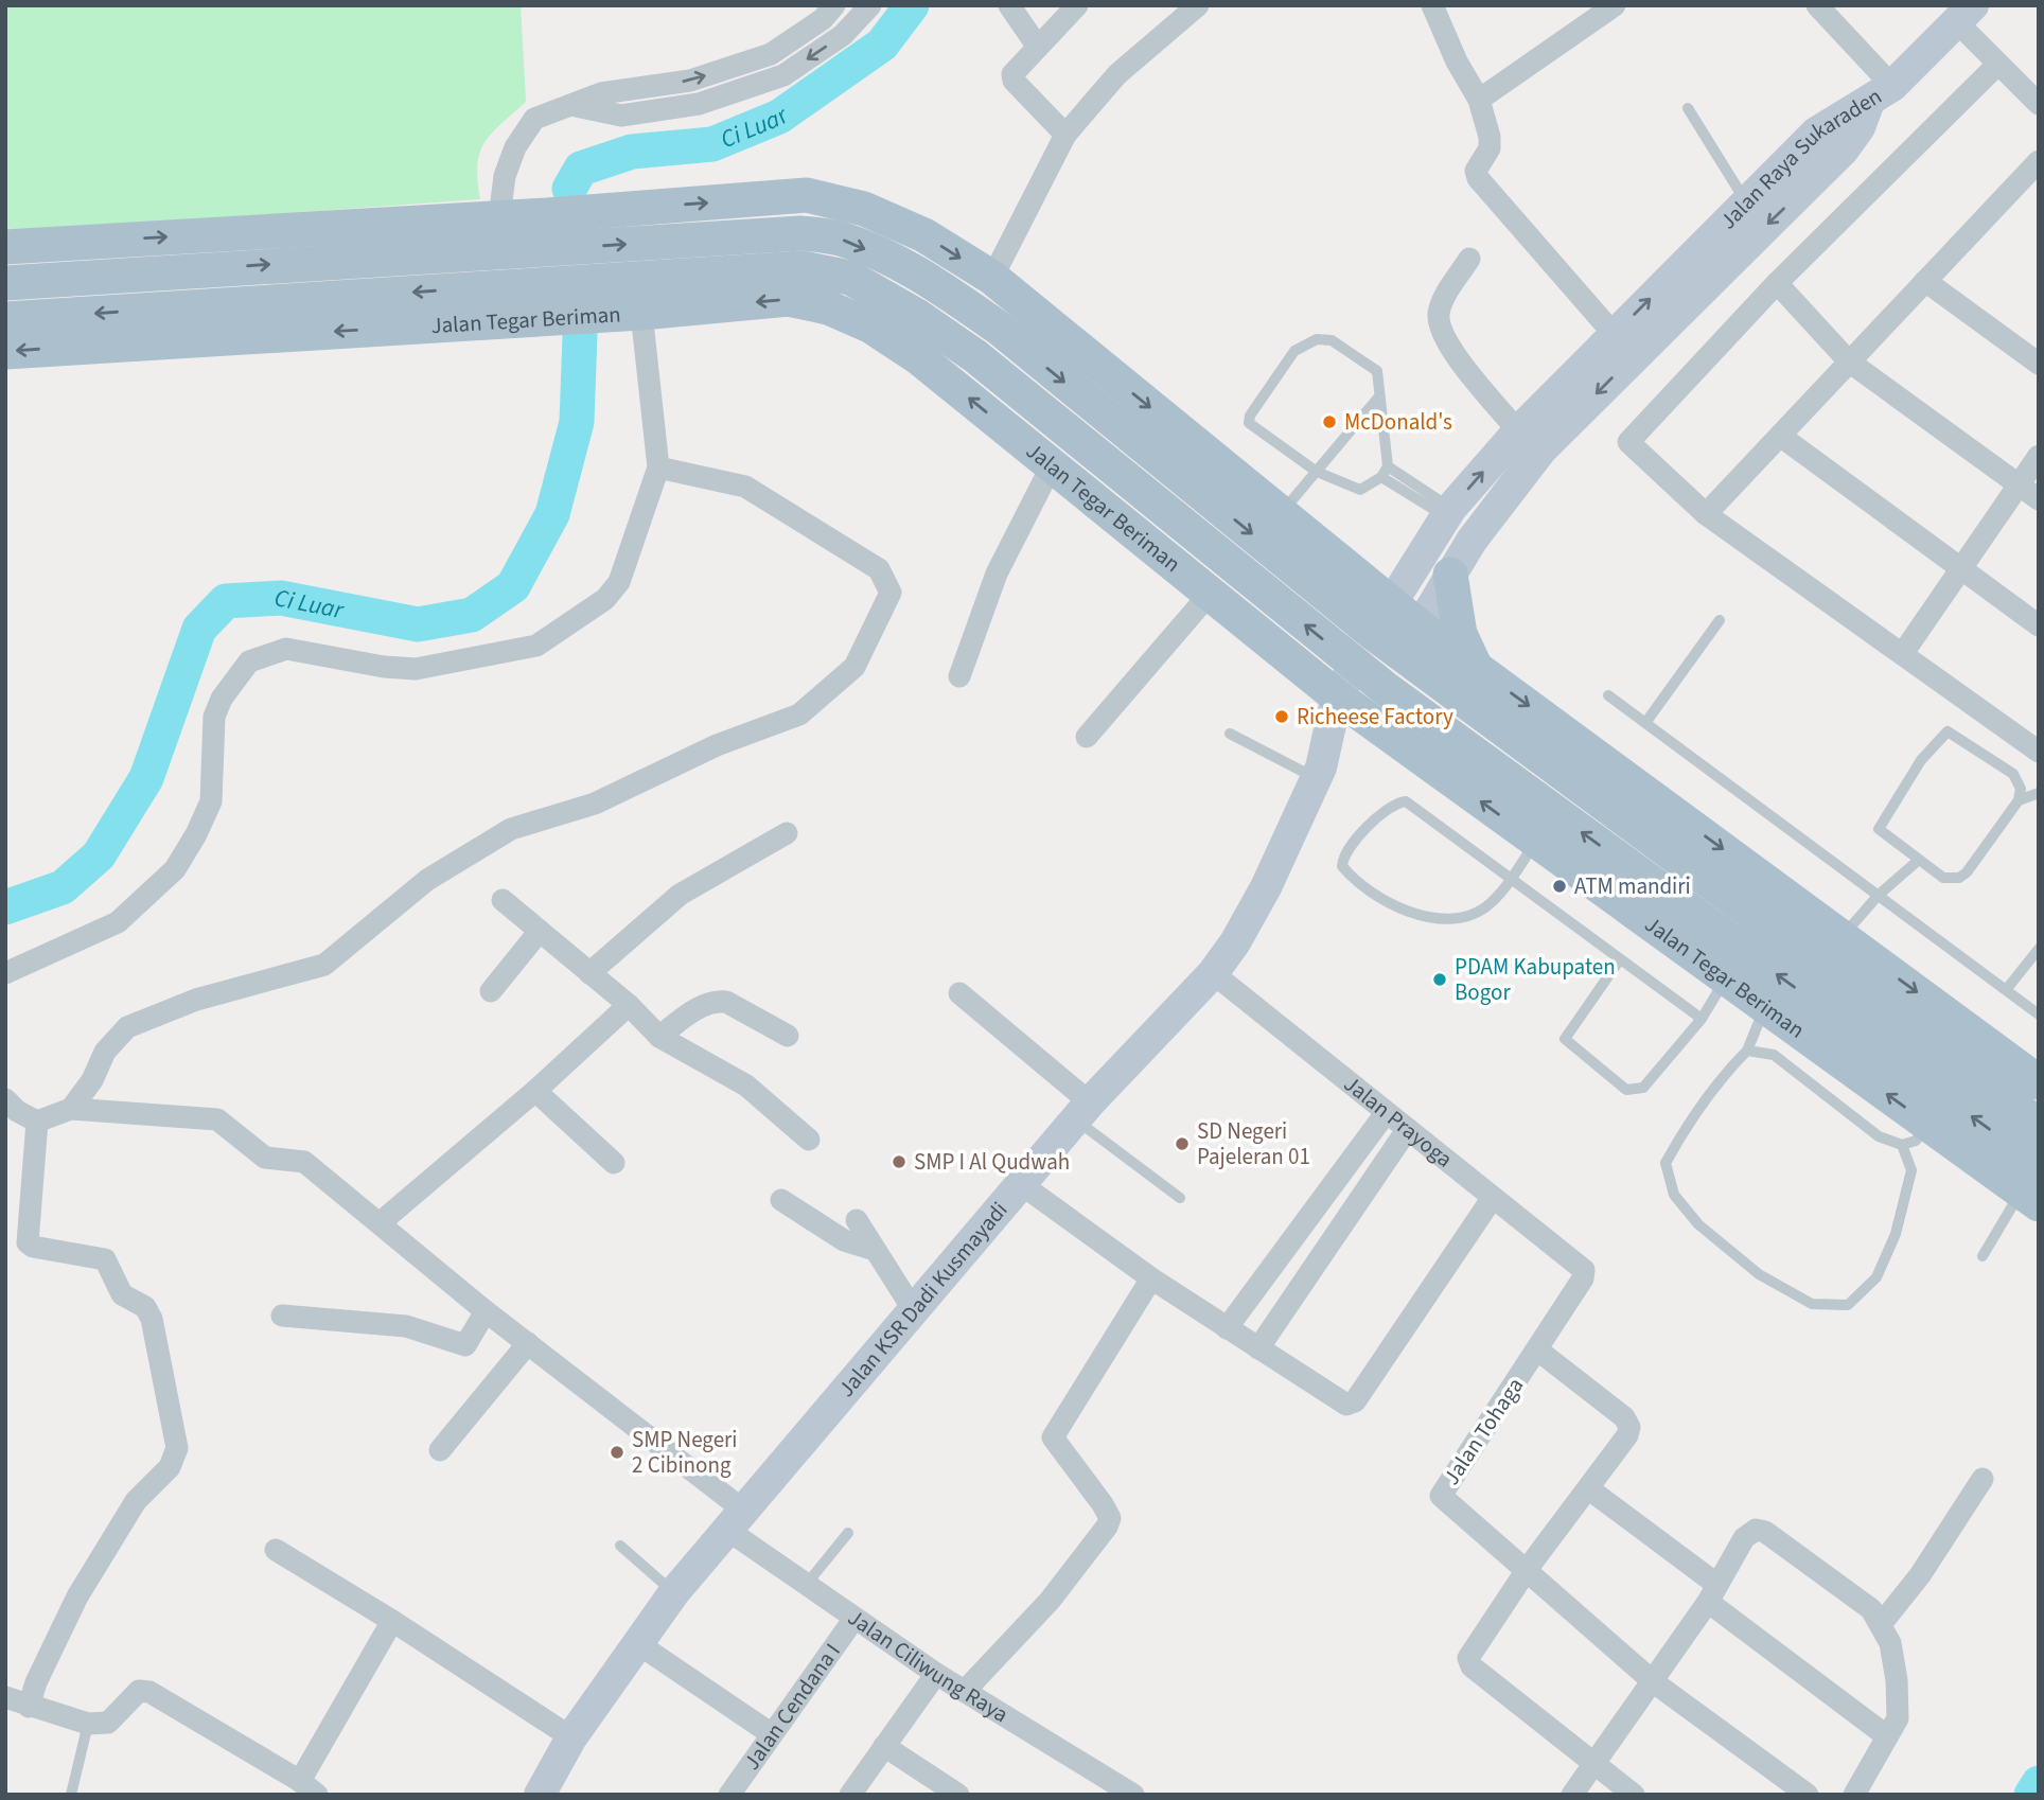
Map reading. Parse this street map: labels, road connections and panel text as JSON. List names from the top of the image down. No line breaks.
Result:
{"streets":{"main road":["Jalan Raya Sukaraden","Jalan Tegar Beriman","Jalan KSR Dadi Kusmayadi"],"street":["Jalan Prayoga","Jalan Tohaga","Jalan Ciliwung Raya","Jalan Cendana I"]},"crossings":[["Jalan Raya Sukaraden","Jalan KSR Dadi Kusmayadi"],["Jalan Tegar Beriman","Jalan KSR Dadi Kusmayadi"],["Jalan Prayoga","Jalan KSR Dadi Kusmayadi"],["Jalan Prayoga","Jalan Tohaga"],["Jalan KSR Dadi Kusmayadi","Jalan Ciliwung Raya"],["Jalan Ciliwung Raya","Jalan Cendana I"]],"water":["Ci Luar"],"places":["McDonald's","Richeese Factory","ATM mandiri","PDAM Kabupaten Bogor","SD Negeri Pajeleran 01","SMP I Al Qudwah","SMP Negeri 2 Cibinong"]}
